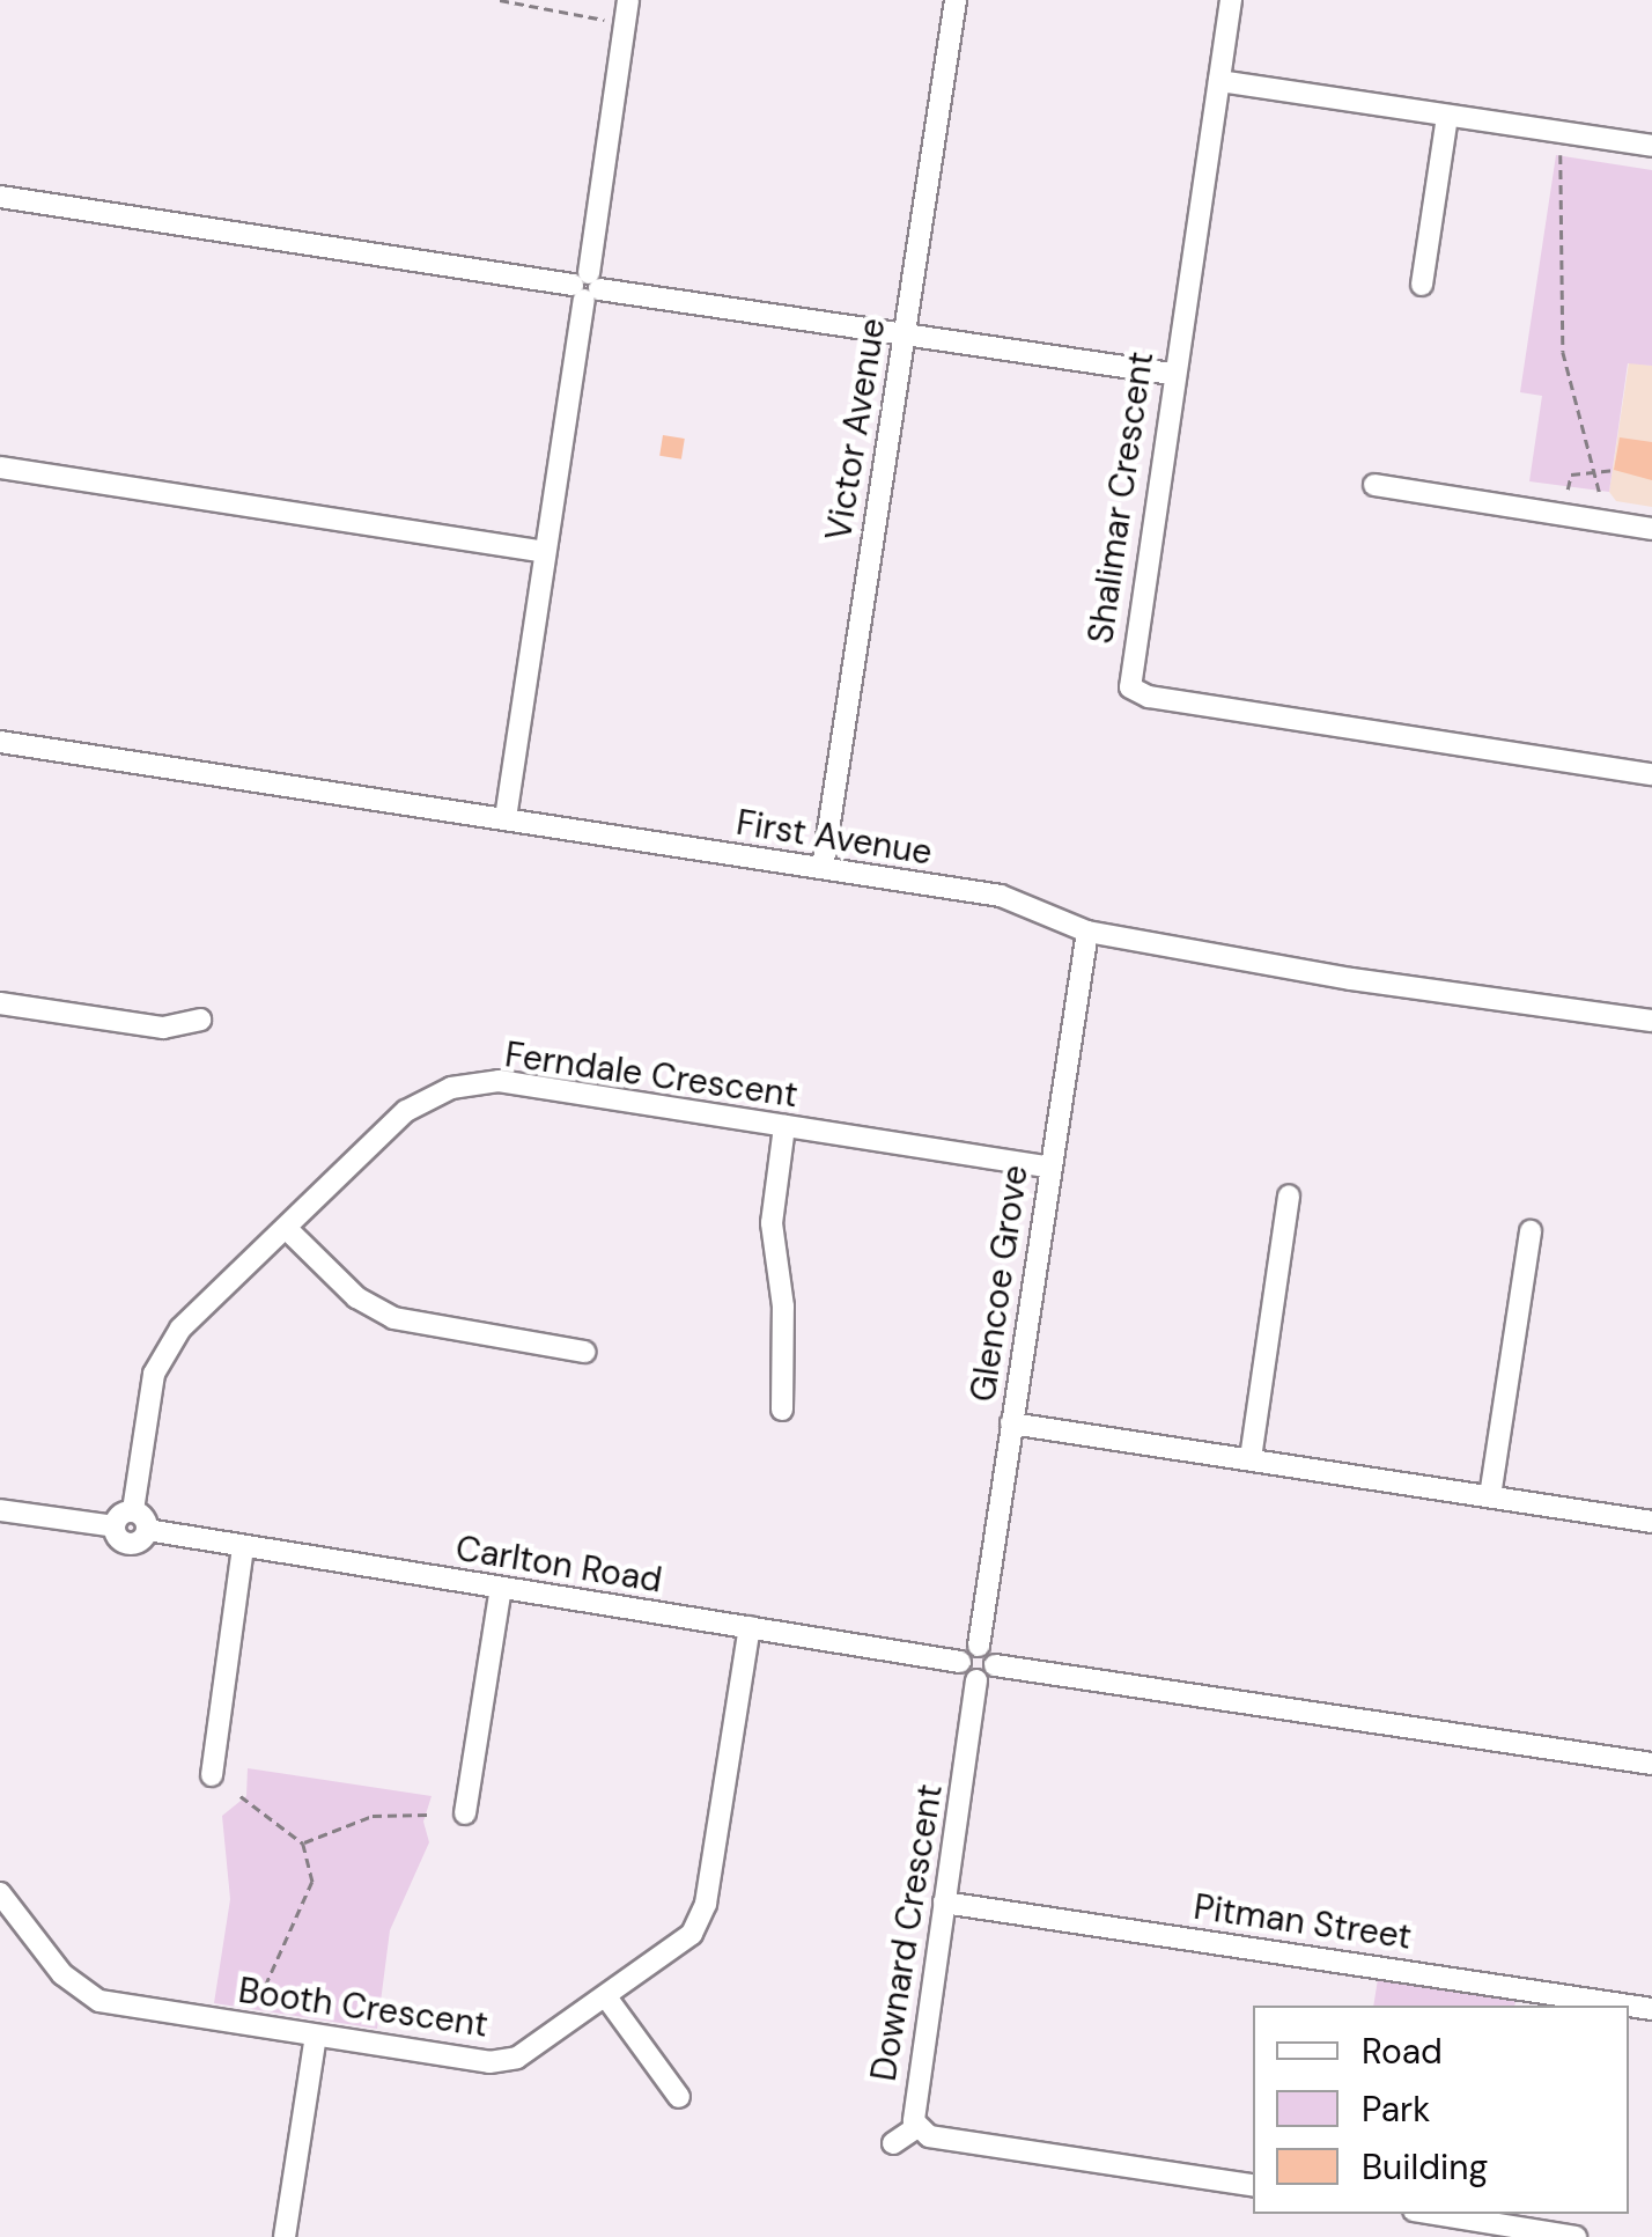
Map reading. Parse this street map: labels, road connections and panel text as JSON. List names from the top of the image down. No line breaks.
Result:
{"streets":{"street":["Victor Avenue","Shalimar Crescent","First Avenue","Ferndale Crescent","Glencoe Grove","Carlton Road","Pitman Street","Downard Crescent","Booth Crescent"]},"crossings":[["Victor Avenue","First Avenue"],["First Avenue","Glencoe Grove"],["Ferndale Crescent","Glencoe Grove"],["Carlton Road","Booth Crescent"],["Pitman Street","Downard Crescent"]],"legend":["Road","Park","Building"]}
